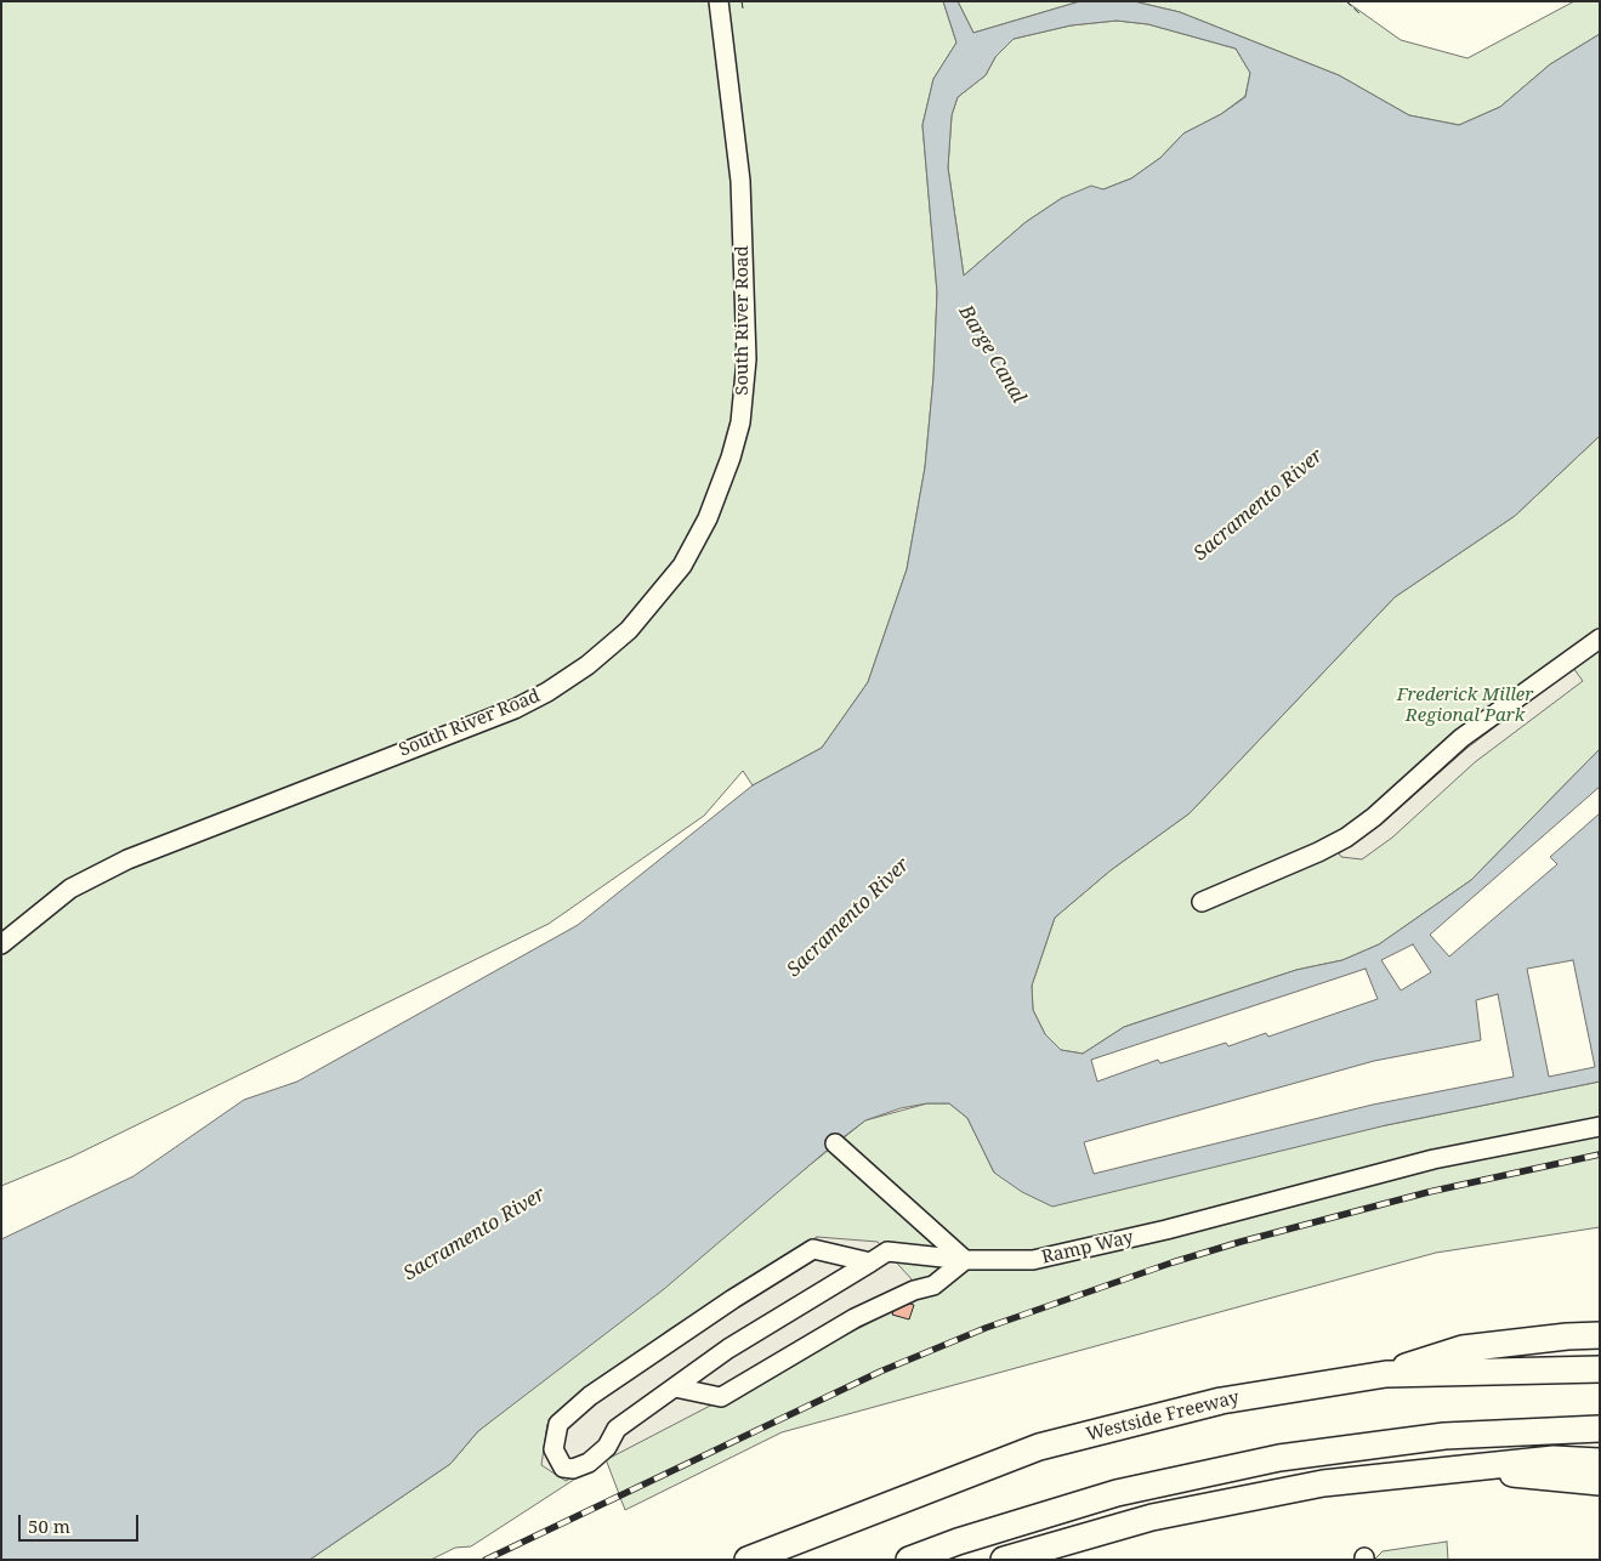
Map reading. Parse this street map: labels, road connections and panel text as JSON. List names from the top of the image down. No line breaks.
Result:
{"streets":{"highway":["Westside Freeway"],"street":["South River Road","Ramp Way"]},"water":["Barge Canal","Sacramento River"],"parks":["Frederick Miller Regional Park"],"scale_bar":"50 m"}
